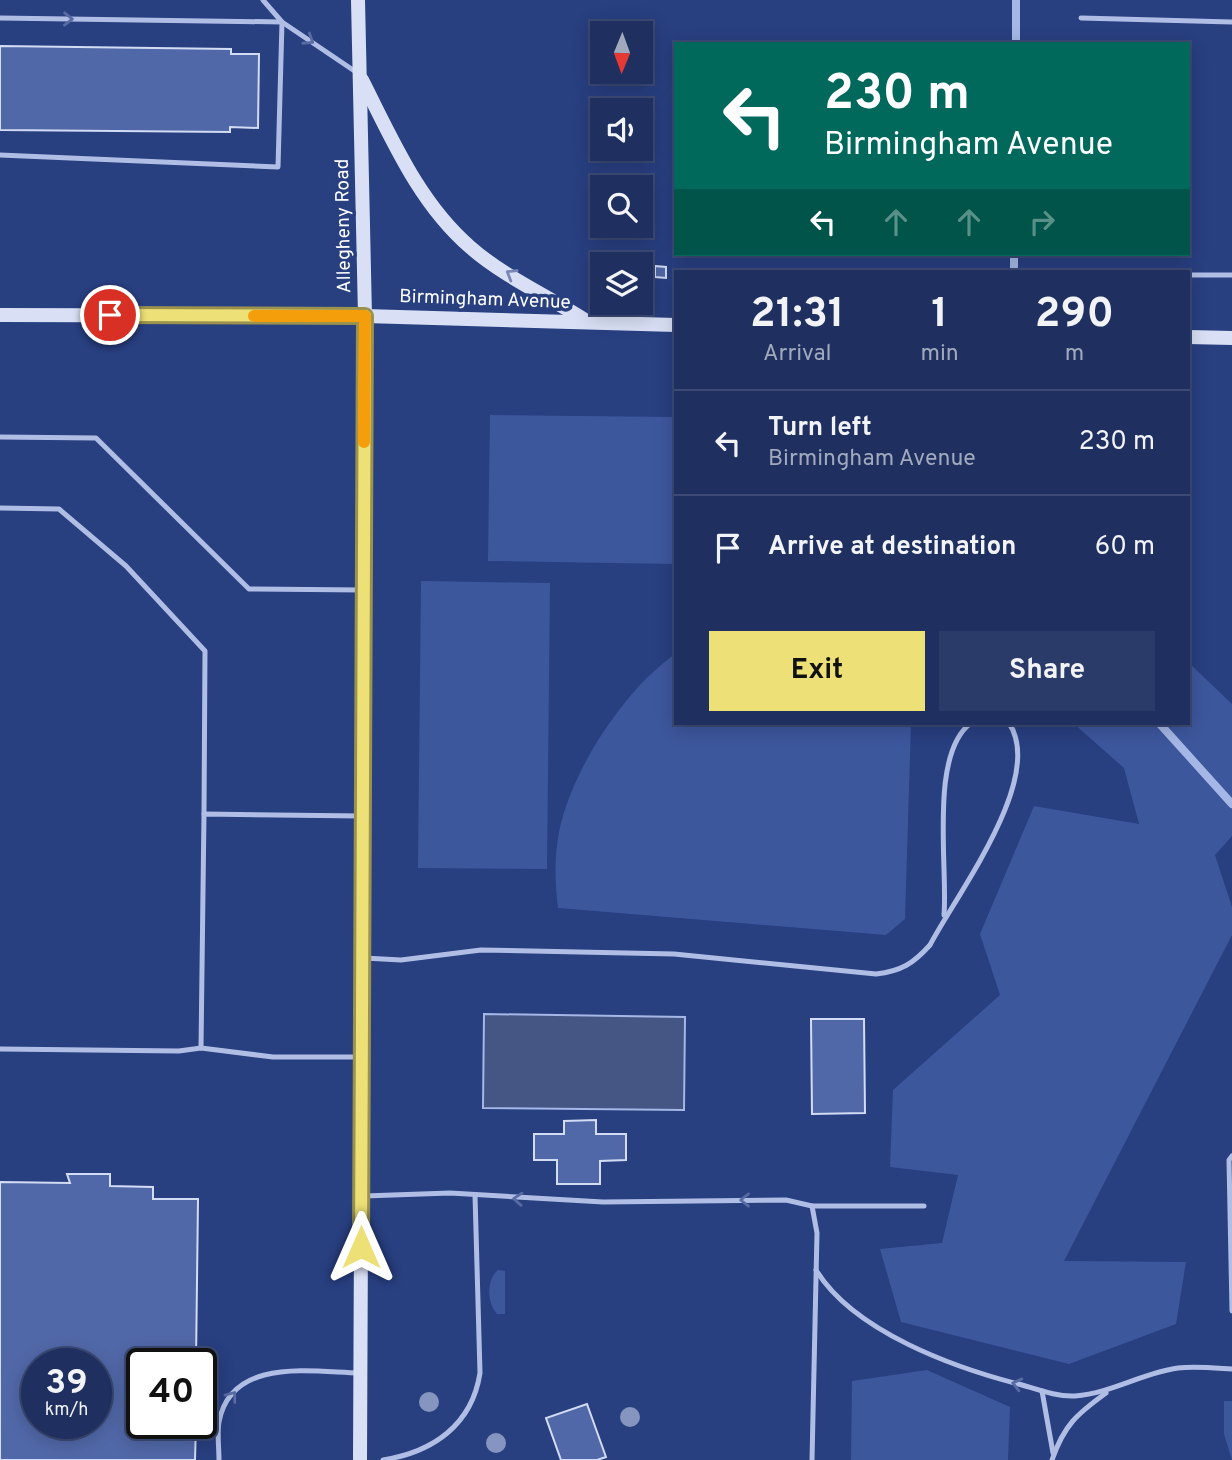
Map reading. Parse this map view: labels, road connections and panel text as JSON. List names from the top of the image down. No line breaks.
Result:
{"streets":{"street":["Allegheny Road","Birmingham Avenue"]},"crossings":[["Allegheny Road","Birmingham Avenue"]],"north":"bottom","page":{"turn":["230 m","Birmingham Avenue"],"eta":["21:31","Arrival","1","min","290","m"],"list":[{"name":"Turn left","note":"Birmingham Avenue","value":"230 m"},{"name":"Arrive at destination","value":"60 m"}],"buttons":["Exit","Share"],"speed":"39 km/h","limit":"40"}}
